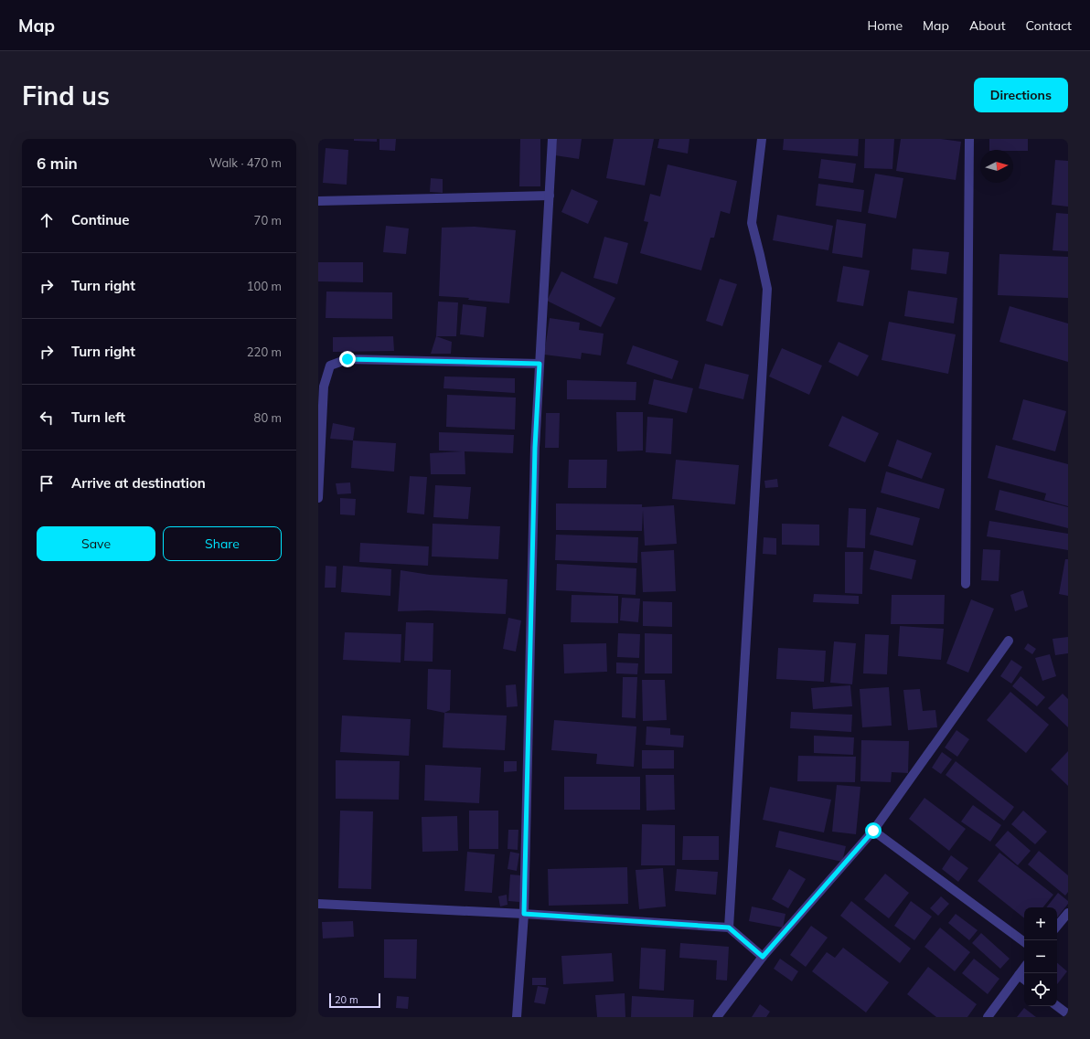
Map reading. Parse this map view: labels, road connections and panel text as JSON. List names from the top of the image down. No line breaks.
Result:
{"scale_bar":"20 m","north":"right","page":{"header":"Map","nav":["Home","Map","About","Contact"],"buttons":["Directions",["Save","Share"]],"title":"Find us","heading":["6 min","Walk · 470 m"],"list":[["Continue","70 m"],["Turn right","100 m"],["Turn right","220 m"],["Turn left","80 m"],"Arrive at destination"],"map_buttons":["+","−"],"scale":"20 m"}}
